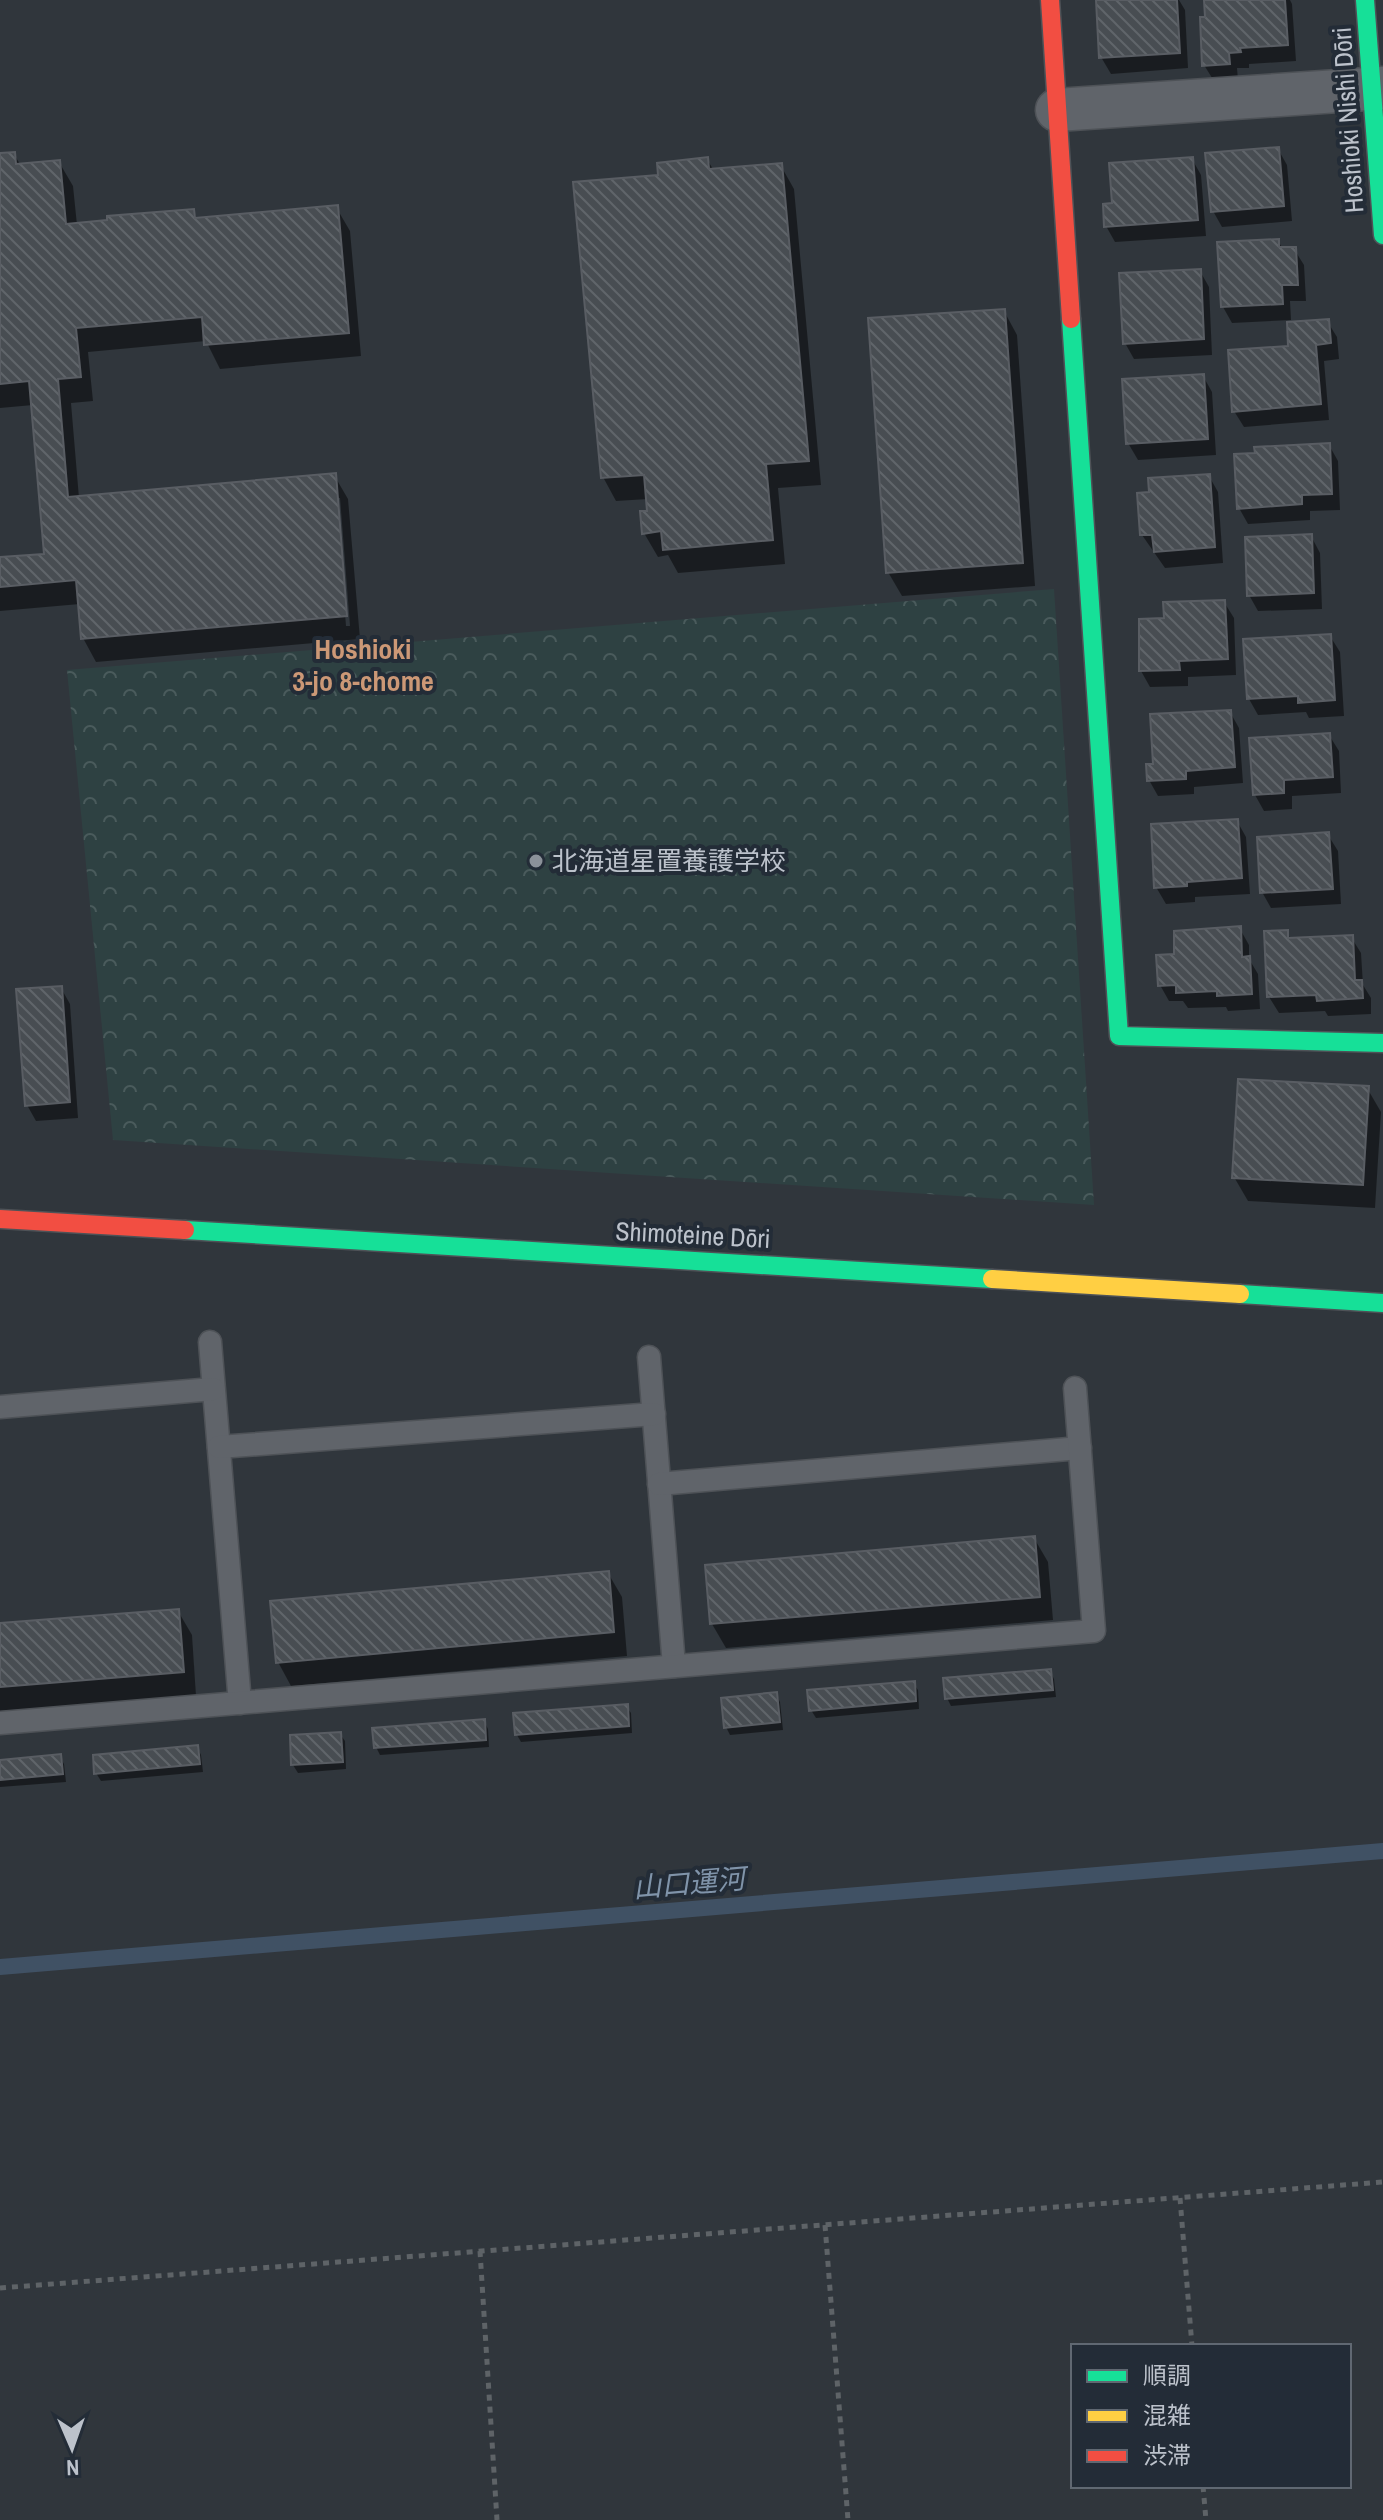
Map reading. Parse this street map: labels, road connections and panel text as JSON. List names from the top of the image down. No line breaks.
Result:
{"streets":{"street":["Hoshioki Nishi Dōri","Shimoteine Dōri"]},"districts":["Hoshioki 3-jo 8-chome"],"water":["山口運河"],"places":["北海道星置養護学校"],"legend":["順調","混雑","渋滞"],"north":"bottom"}
